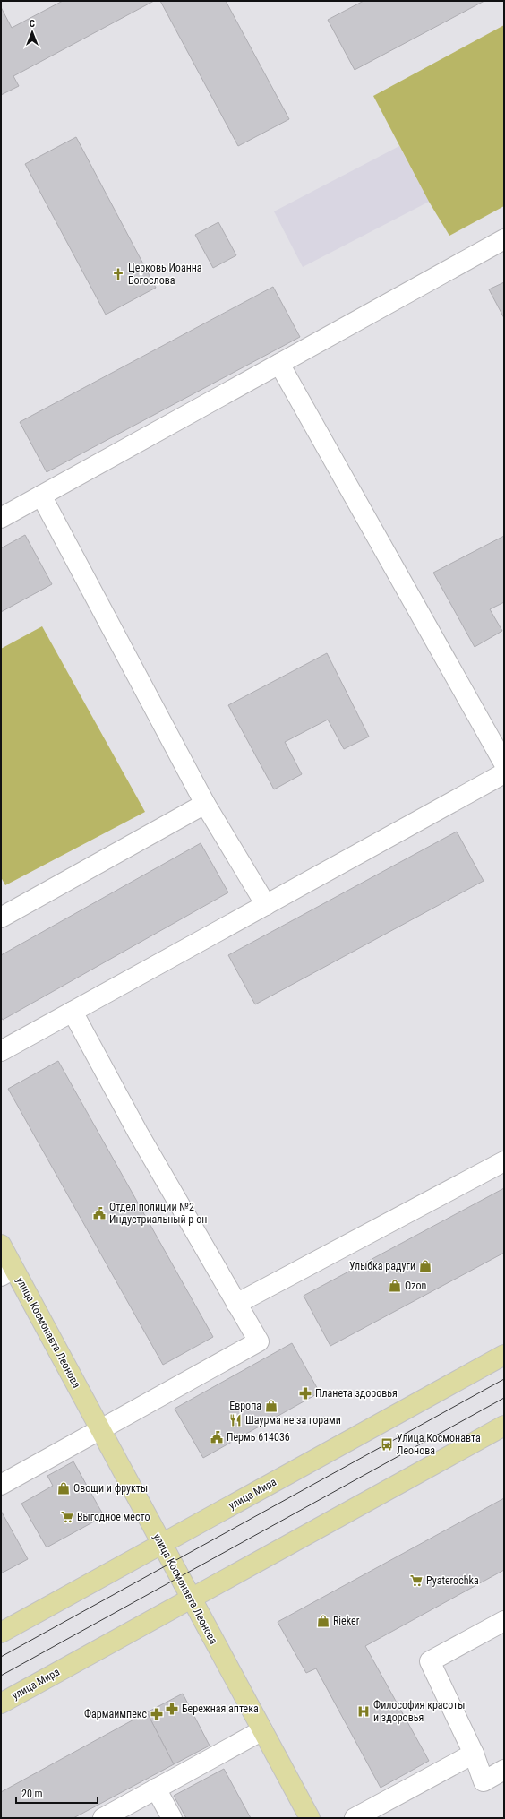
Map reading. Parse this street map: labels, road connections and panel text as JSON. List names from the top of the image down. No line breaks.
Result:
{"streets":{"main road":["улица Космонавта Леонова","улица Мира"]},"crossings":[["улица Космонавта Леонова","улица Мира"]],"places":{"church":["Церковь Иоанна Богослова"],"public building":["Отдел полиции №2 Индустриальный р-он","Пермь 614036"],"shop":["Улыбка радуги","Ozon","Европа","Овощи и фрукты","Rieker"],"pharmacy":["Планета здоровья","Бережная аптека","Фармаимпекс"],"restaurant":["Шаурма не за горами"],"bus stop":["Улица Космонавта Леонова"],"supermarket":["Выгодное место","Pyaterochka"],"hospital":["Философия красоты и здоровья"]},"scale_bar":"20 m","north":"top"}
